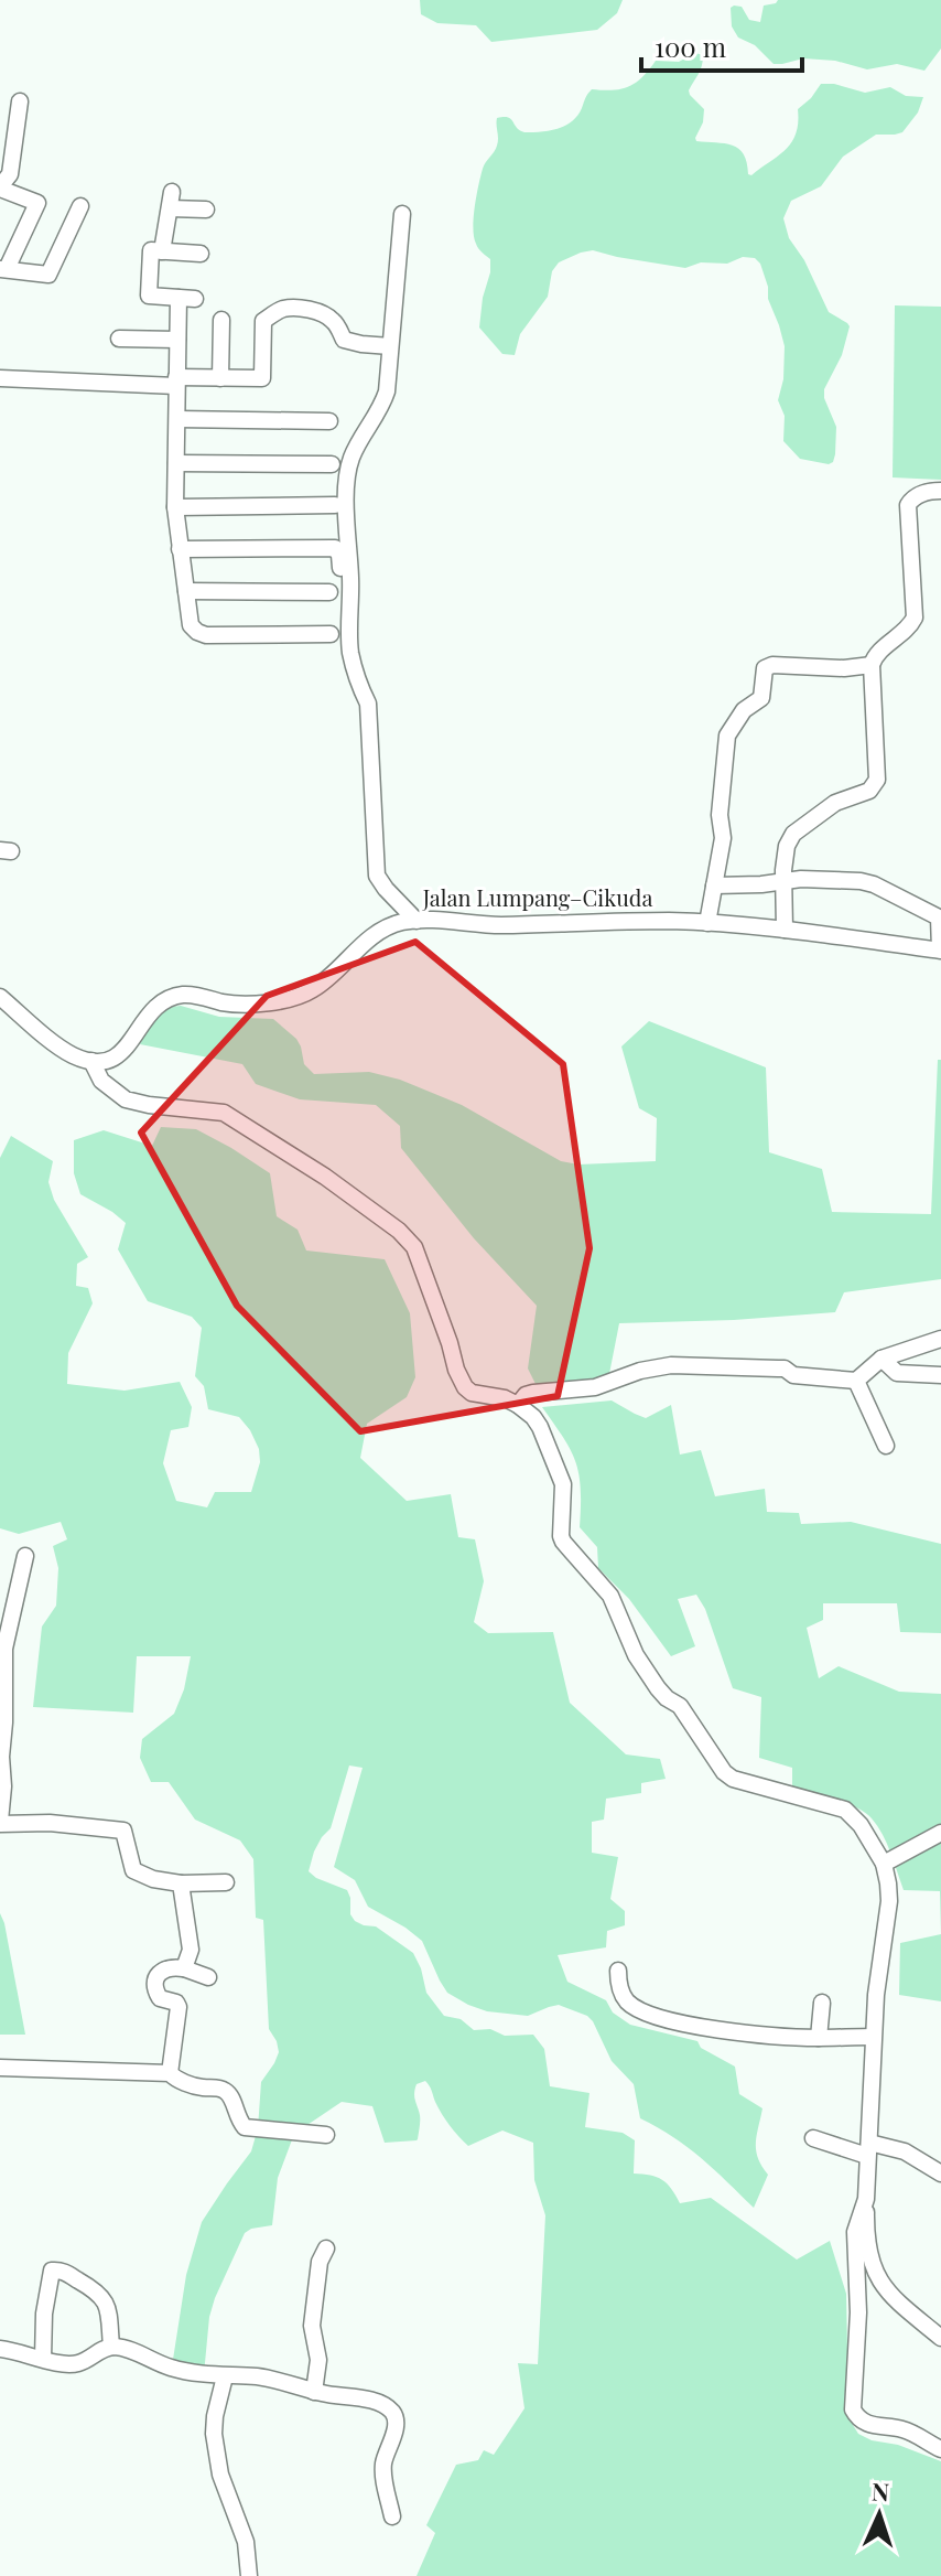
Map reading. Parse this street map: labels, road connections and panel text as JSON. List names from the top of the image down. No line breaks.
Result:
{"streets":{"street":["Jalan Lumpang–Cikuda"]},"scale_bar":"100 m","north":"top"}
